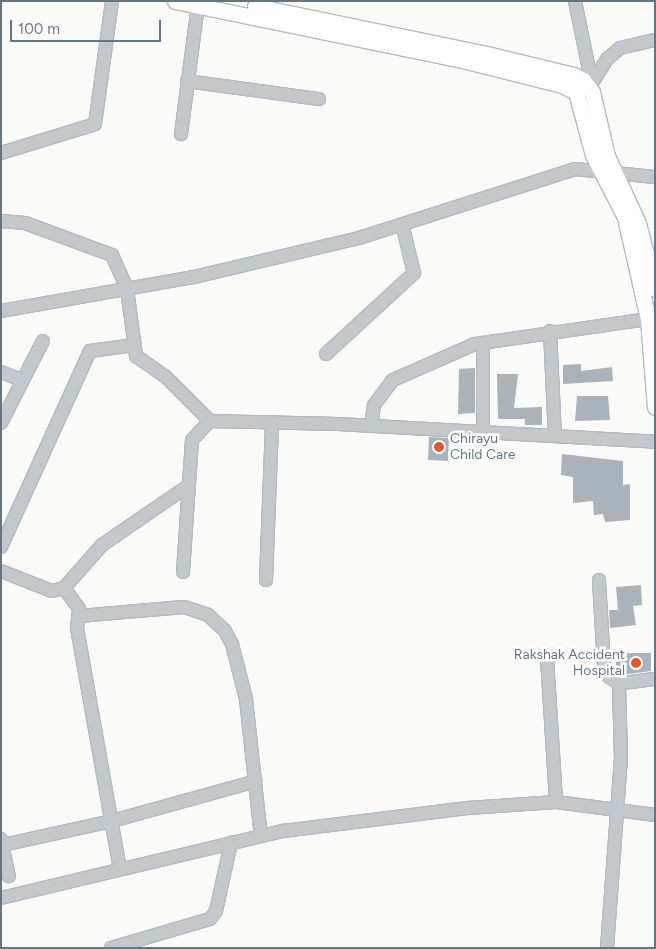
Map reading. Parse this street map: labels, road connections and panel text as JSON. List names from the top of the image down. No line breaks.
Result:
{"places":["Chirayu Child Care","Rakshak Accident Hospital"],"scale_bar":"100 m"}
